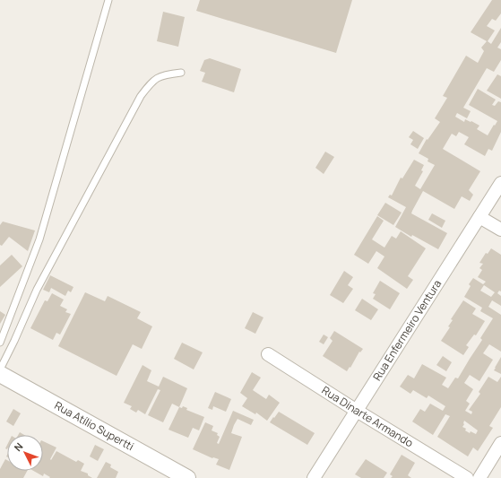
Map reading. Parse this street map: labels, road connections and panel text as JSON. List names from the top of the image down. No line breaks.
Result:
{"streets":{"street":["Rua Enfermeiro Ventura","Rua Dinarte Armando","Rua Atílio Supertti"]},"crossings":[["Rua Enfermeiro Ventura","Rua Dinarte Armando"]],"north":"top left"}
